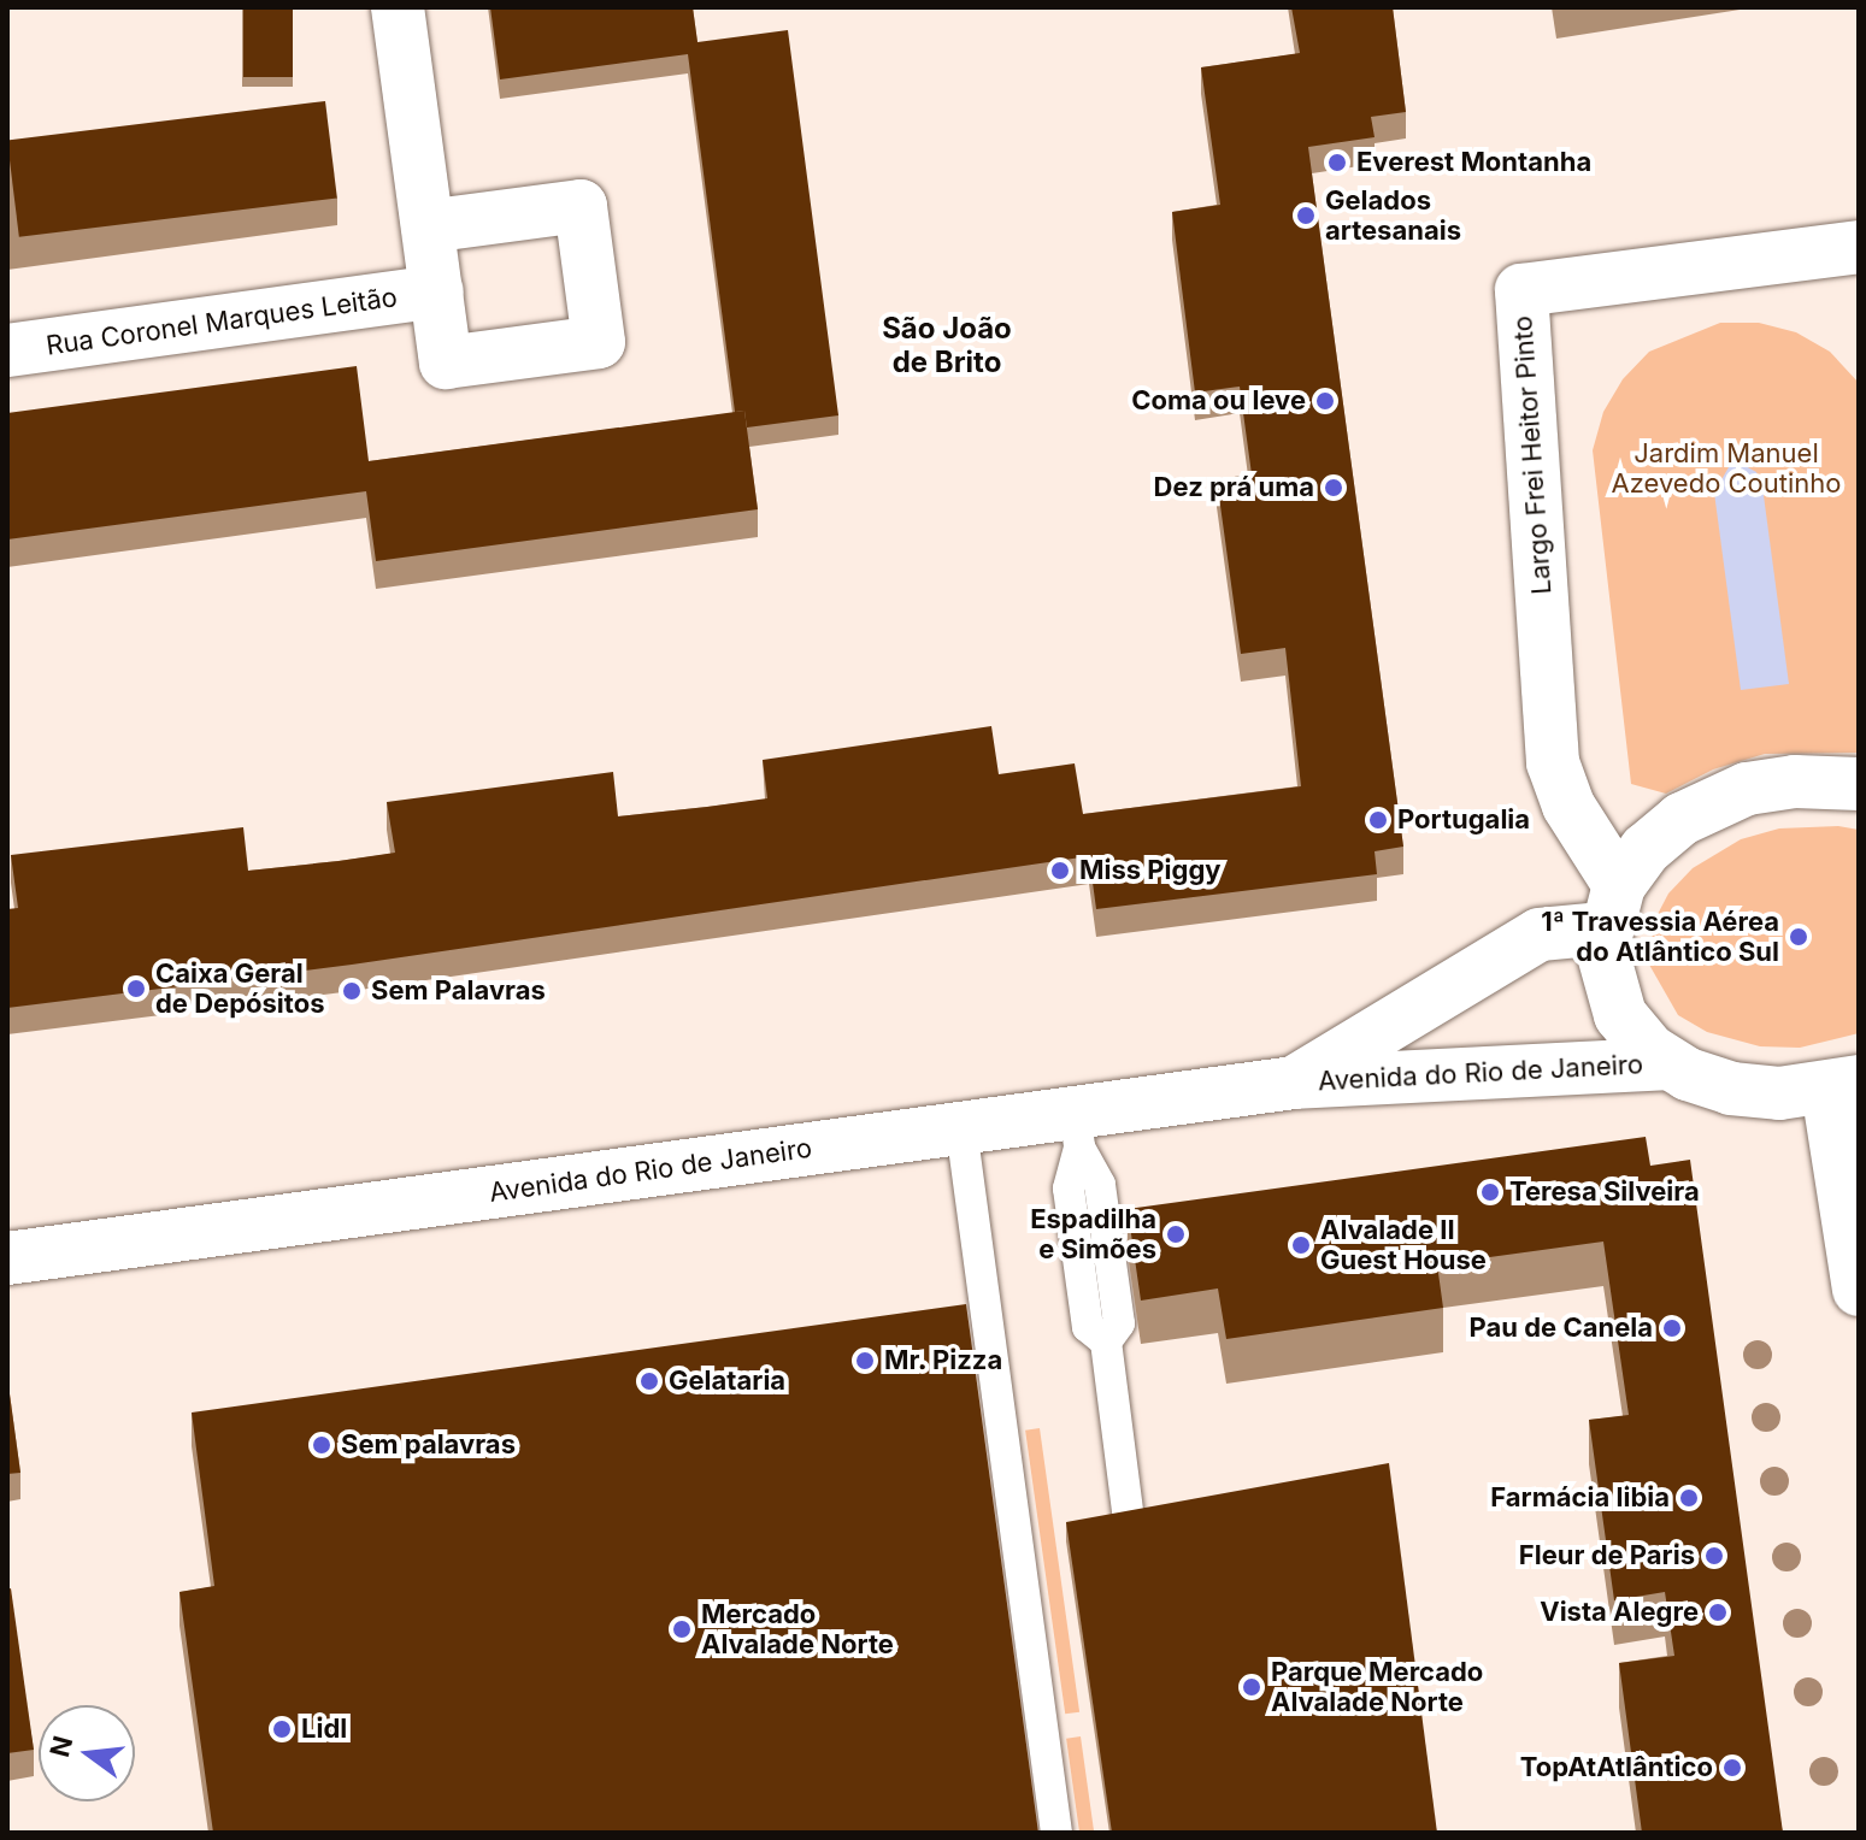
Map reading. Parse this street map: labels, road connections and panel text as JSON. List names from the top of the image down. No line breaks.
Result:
{"streets":{"street":["Rua Coronel Marques Leitão","Largo Frei Heitor Pinto","Avenida do Rio de Janeiro"]},"crossings":[["Largo Frei Heitor Pinto","Avenida do Rio de Janeiro"]],"districts":["São João de Brito"],"parks":["Jardim Manuel Azevedo Coutinho"],"places":["Everest Montanha","Gelados artesanais","Coma ou leve","Dez prá uma","Portugalia","Miss Piggy","1ª Travessia Aérea do Atlântico Sul","Caixa Geral de Depósitos","Sem Palavras","Teresa Silveira","Espadilha e Simões","Alvalade II Guest House","Pau de Canela","Mr. Pizza","Gelataria","Sem palavras","Farmácia libia","Fleur de Paris","Vista Alegre","Mercado Alvalade Norte","Parque Mercado Alvalade Norte","Lidl","TopAtAtlântico"],"north":"left"}
